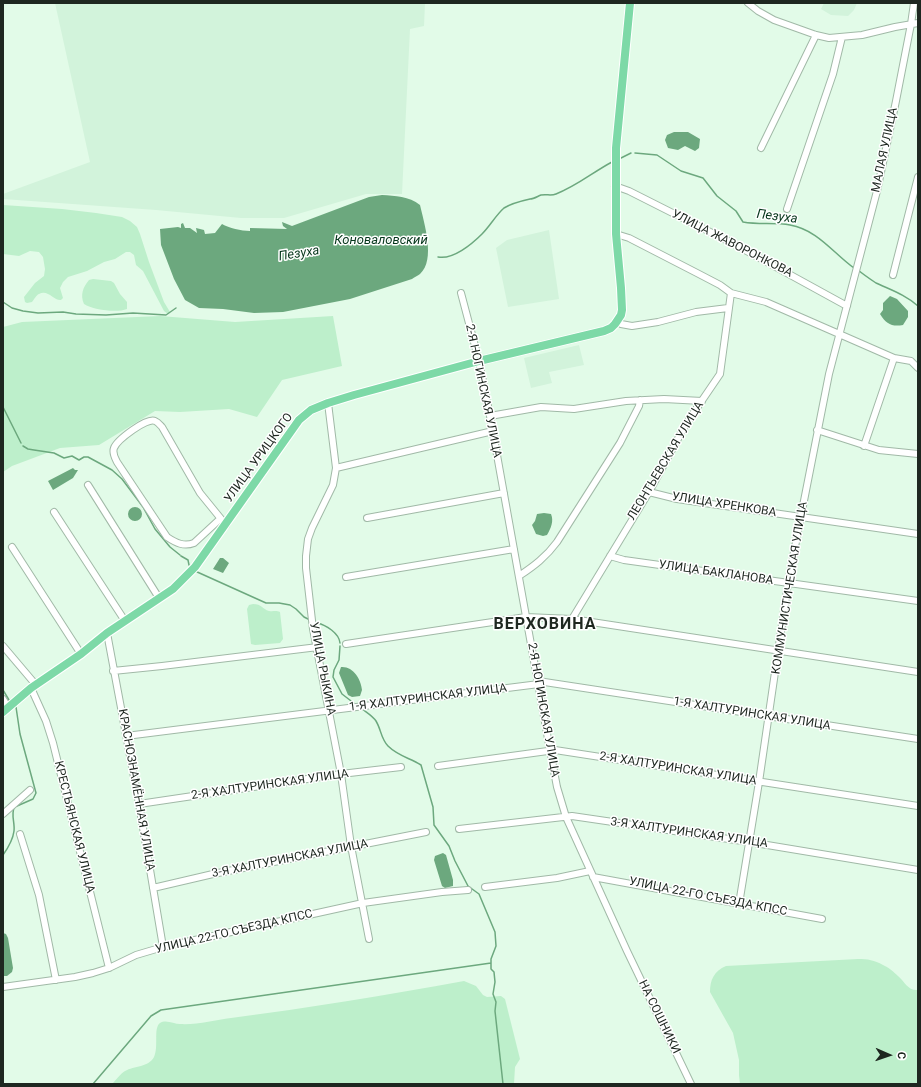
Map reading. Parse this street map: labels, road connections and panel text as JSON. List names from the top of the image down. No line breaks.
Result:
{"streets":{"main road":["УЛИЦА УРИЦКОГО"],"street":["МАЛАЯ УЛИЦА","УЛИЦА ЖАВОРОНКОВА","2-Я НОГИНСКАЯ УЛИЦА","ЛЕОНТЬЕВСКАЯ УЛИЦА","УЛИЦА ХРЕНКОВА","УЛИЦА БАКЛАНОВА","КОММУНИСТИЧЕСКАЯ УЛИЦА","УЛИЦА РЫКИНА","1-Я ХАЛТУРИНСКАЯ УЛИЦА","2-Я ХАЛТУРИНСКАЯ УЛИЦА","КРАСНОЗНАМЁННАЯ УЛИЦА","КРЕСТЬЯНСКАЯ УЛИЦА","3-Я ХАЛТУРИНСКАЯ УЛИЦА","УЛИЦА 22-ГО СЪЕЗДА КПСС","НА СОШНИКИ"]},"crossings":[["МАЛАЯ УЛИЦА","КОММУНИСТИЧЕСКАЯ УЛИЦА"],["УЛИЦА ЖАВОРОНКОВА","КОММУНИСТИЧЕСКАЯ УЛИЦА"],["2-Я НОГИНСКАЯ УЛИЦА","УЛИЦА УРИЦКОГО"],["2-Я НОГИНСКАЯ УЛИЦА","1-Я ХАЛТУРИНСКАЯ УЛИЦА"],["2-Я НОГИНСКАЯ УЛИЦА","2-Я ХАЛТУРИНСКАЯ УЛИЦА"],["2-Я НОГИНСКАЯ УЛИЦА","3-Я ХАЛТУРИНСКАЯ УЛИЦА"],["2-Я НОГИНСКАЯ УЛИЦА","УЛИЦА 22-ГО СЪЕЗДА КПСС"],["2-Я НОГИНСКАЯ УЛИЦА","НА СОШНИКИ"],["УЛИЦА УРИЦКОГО","УЛИЦА РЫКИНА"],["УЛИЦА УРИЦКОГО","КРАСНОЗНАМЁННАЯ УЛИЦА"],["УЛИЦА УРИЦКОГО","КРЕСТЬЯНСКАЯ УЛИЦА"],["ЛЕОНТЬЕВСКАЯ УЛИЦА","УЛИЦА ХРЕНКОВА"],["ЛЕОНТЬЕВСКАЯ УЛИЦА","УЛИЦА БАКЛАНОВА"],["УЛИЦА ХРЕНКОВА","КОММУНИСТИЧЕСКАЯ УЛИЦА"],["УЛИЦА БАКЛАНОВА","КОММУНИСТИЧЕСКАЯ УЛИЦА"],["КОММУНИСТИЧЕСКАЯ УЛИЦА","1-Я ХАЛТУРИНСКАЯ УЛИЦА"],["КОММУНИСТИЧЕСКАЯ УЛИЦА","2-Я ХАЛТУРИНСКАЯ УЛИЦА"],["КОММУНИСТИЧЕСКАЯ УЛИЦА","3-Я ХАЛТУРИНСКАЯ УЛИЦА"],["КОММУНИСТИЧЕСКАЯ УЛИЦА","УЛИЦА 22-ГО СЪЕЗДА КПСС"],["УЛИЦА РЫКИНА","1-Я ХАЛТУРИНСКАЯ УЛИЦА"],["УЛИЦА РЫКИНА","2-Я ХАЛТУРИНСКАЯ УЛИЦА"],["УЛИЦА РЫКИНА","3-Я ХАЛТУРИНСКАЯ УЛИЦА"],["УЛИЦА РЫКИНА","УЛИЦА 22-ГО СЪЕЗДА КПСС"],["1-Я ХАЛТУРИНСКАЯ УЛИЦА","КРАСНОЗНАМЁННАЯ УЛИЦА"],["2-Я ХАЛТУРИНСКАЯ УЛИЦА","КРАСНОЗНАМЁННАЯ УЛИЦА"],["КРАСНОЗНАМЁННАЯ УЛИЦА","3-Я ХАЛТУРИНСКАЯ УЛИЦА"],["КРАСНОЗНАМЁННАЯ УЛИЦА","УЛИЦА 22-ГО СЪЕЗДА КПСС"],["КРЕСТЬЯНСКАЯ УЛИЦА","УЛИЦА 22-ГО СЪЕЗДА КПСС"]],"districts":["ВЕРХОВИНА"],"water":["Пезуха","Коноваловский"],"north":"right"}
